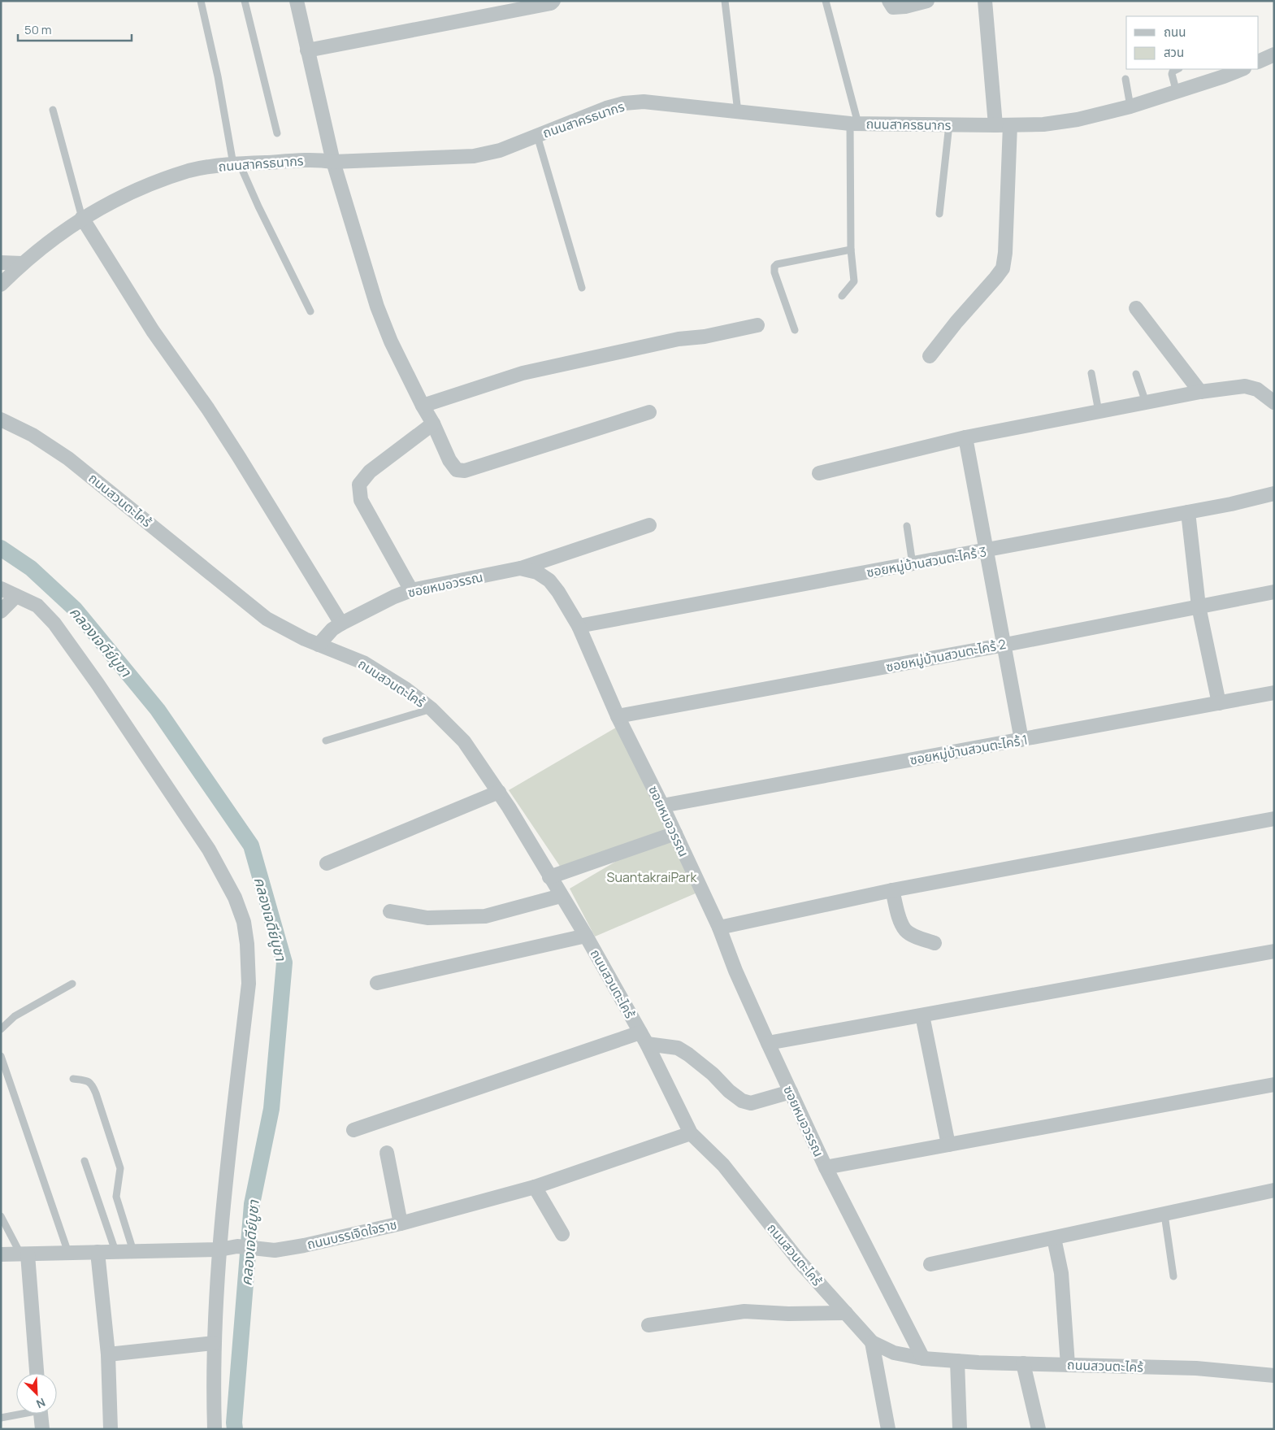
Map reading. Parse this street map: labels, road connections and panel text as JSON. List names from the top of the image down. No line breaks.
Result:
{"streets":{"street":["ถนนสาครธนากร","ถนนสวนตะไคร้","ซอยหมู่บ้านสวนตะไคร้ 3","ซอยหมอวรรณ","ซอยหมู่บ้านสวนตะไคร้ 2","ซอยหมู่บ้านสวนตะไคร้ 1","ถนนบรรเจิดใจราช"]},"crossings":[["ถนนสวนตะไคร้","ซอยหมอวรรณ"],["ถนนสวนตะไคร้","ถนนบรรเจิดใจราช"],["ซอยหมู่บ้านสวนตะไคร้ 3","ซอยหมอวรรณ"],["ซอยหมอวรรณ","ซอยหมู่บ้านสวนตะไคร้ 2"],["ซอยหมอวรรณ","ซอยหมู่บ้านสวนตะไคร้ 1"]],"water":["คลองเจดีย์บูชา"],"parks":["SuantakraiPark"],"legend":["ถนน","สวน"],"scale_bar":"50 m","north":"bottom right"}
